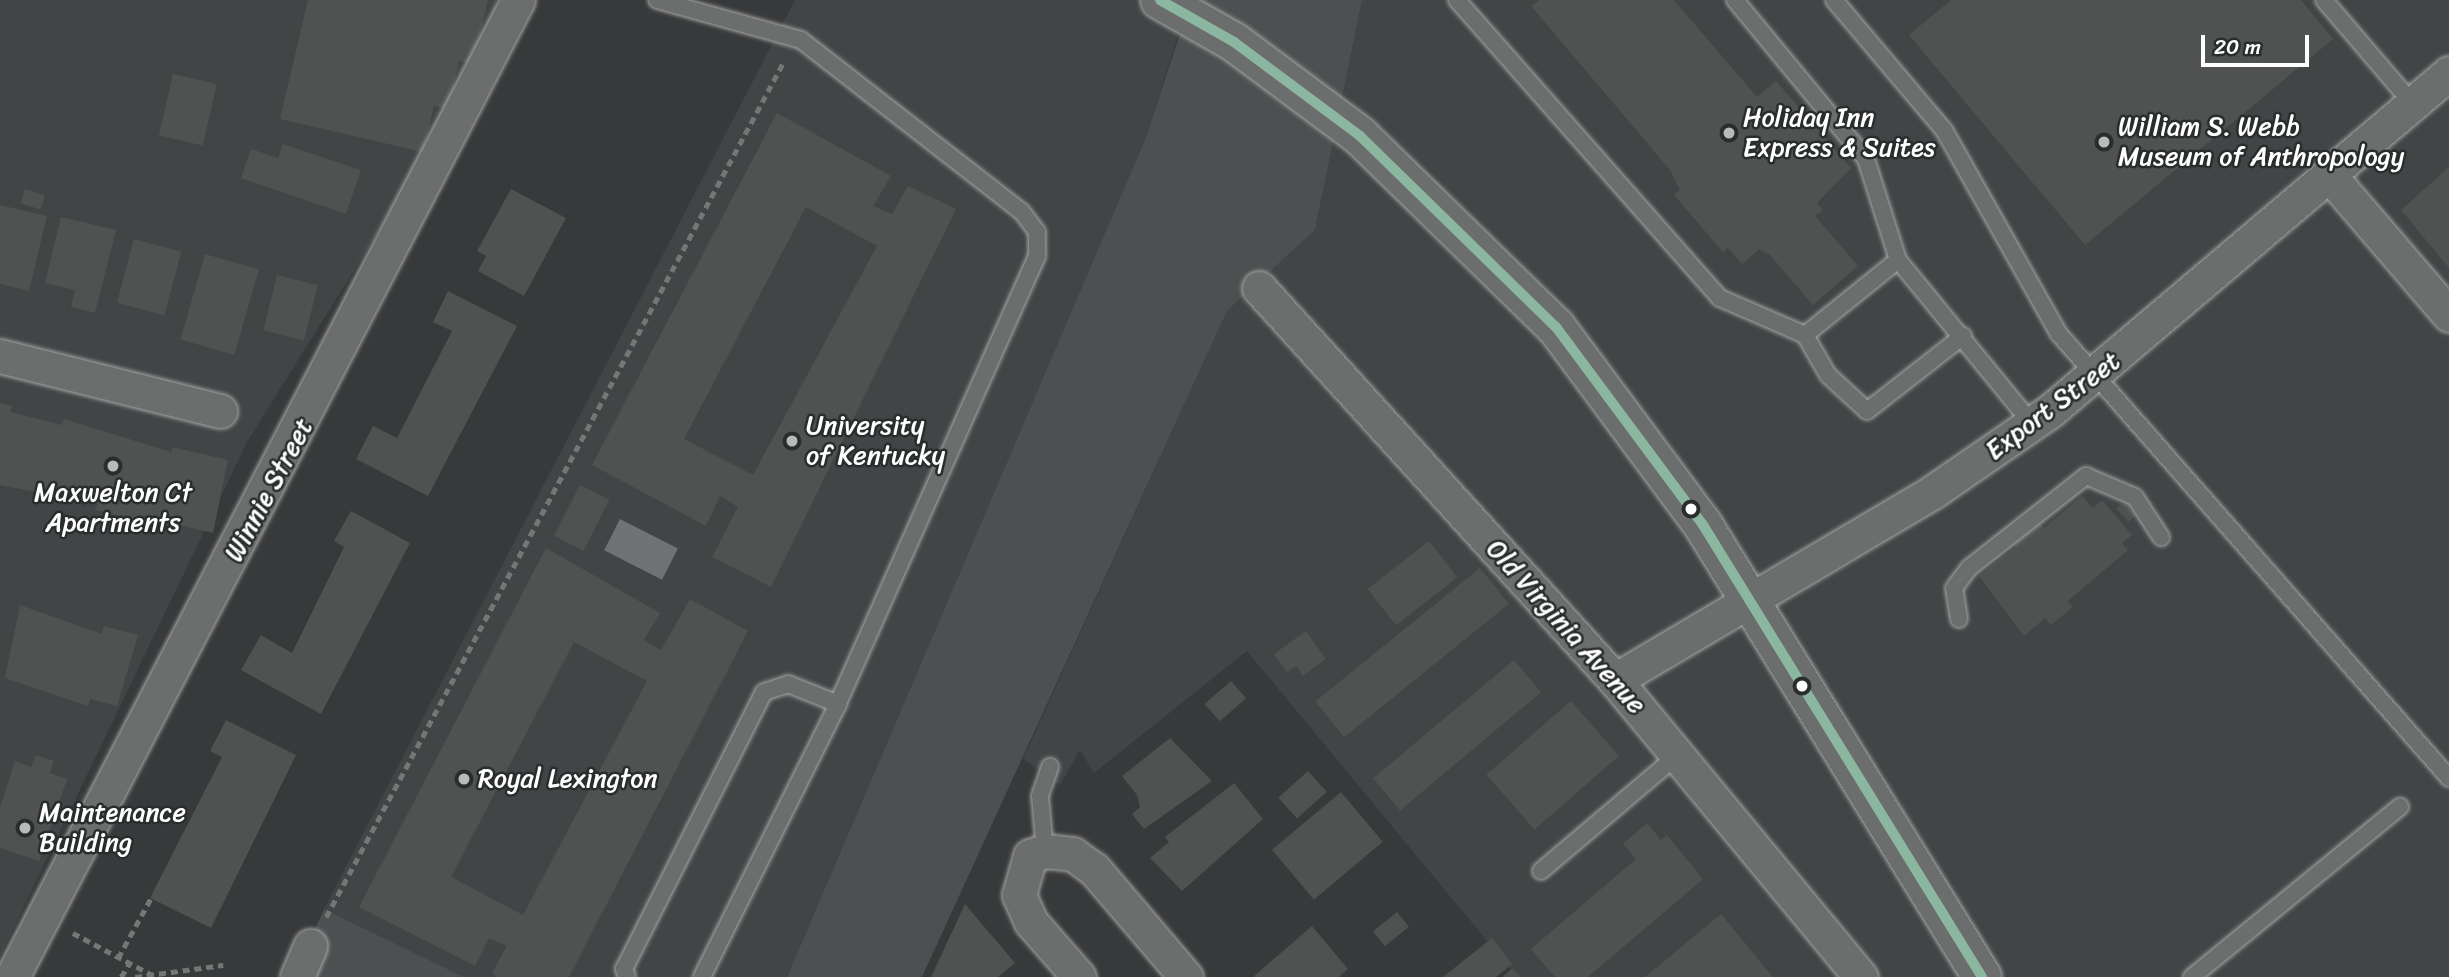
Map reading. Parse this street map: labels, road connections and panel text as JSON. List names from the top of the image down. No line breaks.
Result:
{"streets":{"street":["Export Street","Winnie Street","Old Virginia Avenue"]},"crossings":[["Export Street","Old Virginia Avenue"]],"places":["Holiday Inn Express & Suites","William S. Webb Museum of Anthropology","University of Kentucky","Maxwelton Ct Apartments","Royal Lexington","Maintenance Building"],"scale_bar":"20 m"}
